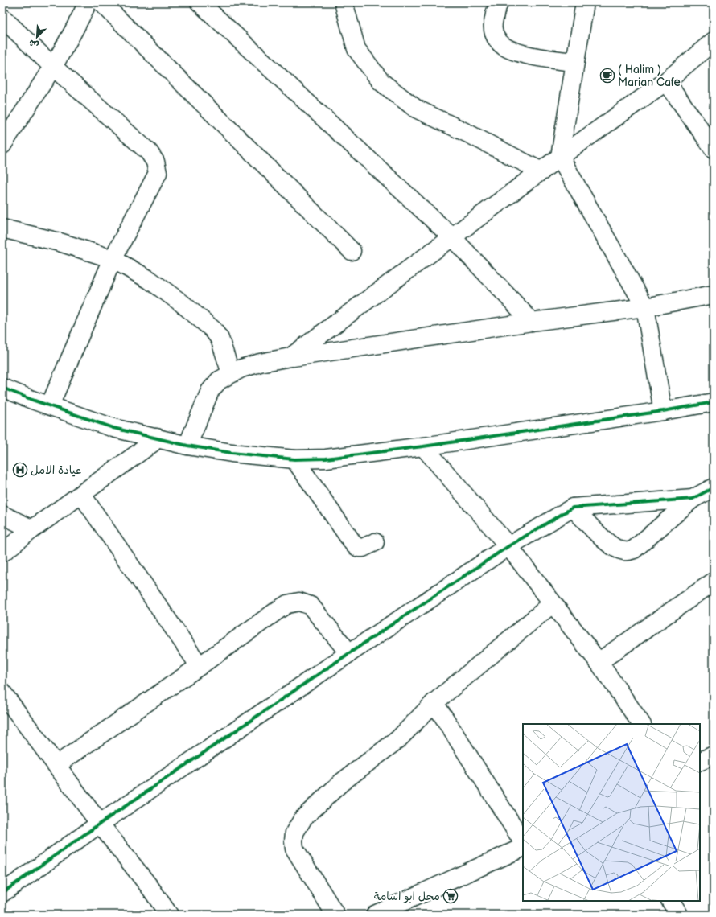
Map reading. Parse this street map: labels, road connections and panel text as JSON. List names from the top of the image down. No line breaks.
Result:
{"places":{"cafe":["( Halim ) Marian Cafe"],"hospital":["عيادة الامل"],"supermarket":["محل ابو اسامة"]},"north":"bottom left"}
